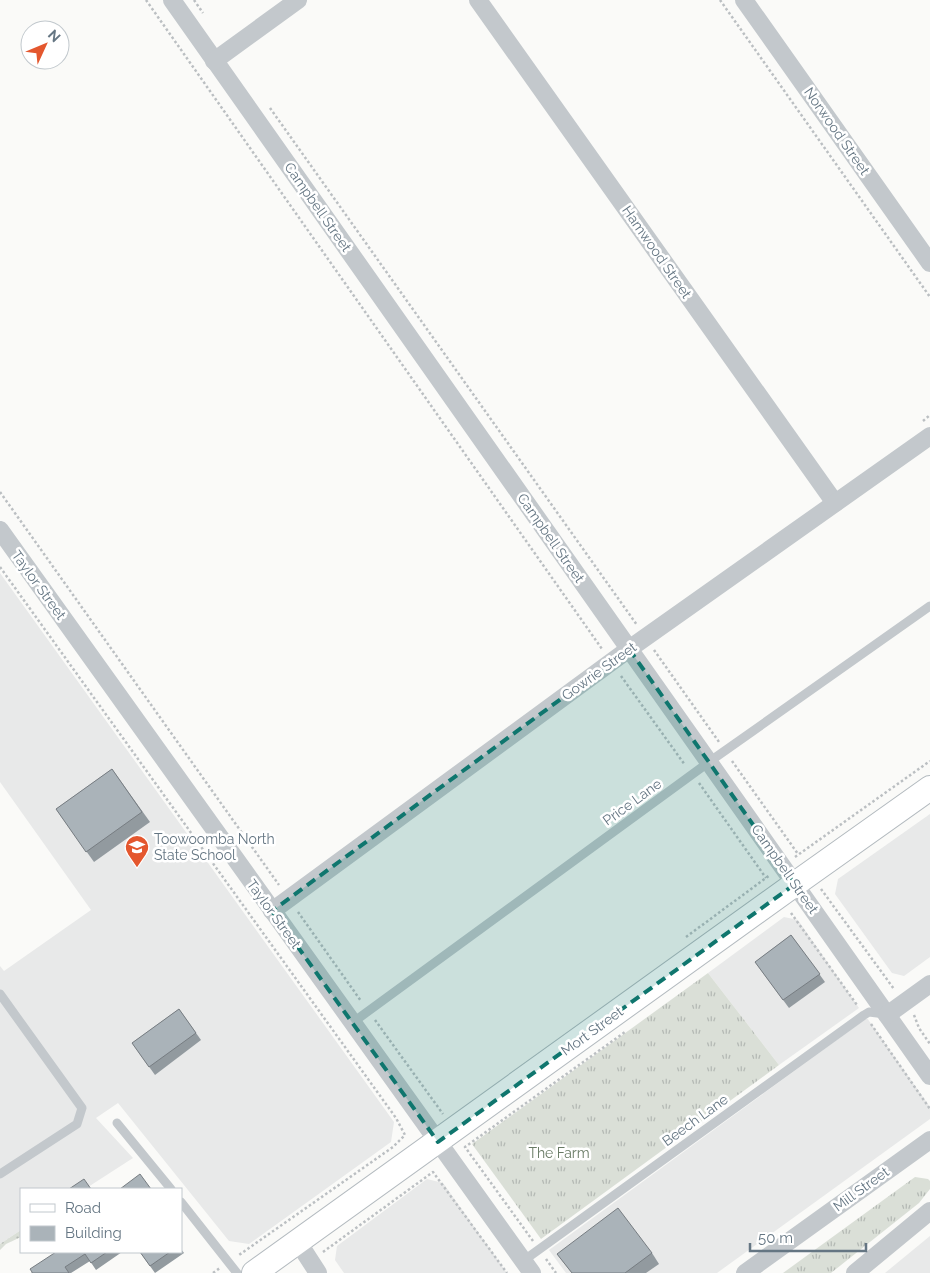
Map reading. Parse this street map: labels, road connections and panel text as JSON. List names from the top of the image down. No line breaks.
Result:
{"streets":{"street":["Norwood Street","Campbell Street","Hamwood Street","Taylor Street","Gowrie Street","Mort Street","Mill Street"],"lane":["Price Lane","Beech Lane"]},"crossings":[["Campbell Street","Gowrie Street"],["Campbell Street","Price Lane"],["Campbell Street","Mort Street"],["Campbell Street","Beech Lane"],["Hamwood Street","Gowrie Street"],["Taylor Street","Gowrie Street"],["Taylor Street","Price Lane"],["Taylor Street","Mort Street"],["Taylor Street","Beech Lane"]],"parks":["The Farm"],"places":{"school or university":["Toowoomba North State School"]},"legend":["Road","Building"],"scale_bar":"50 m","north":"top right"}
